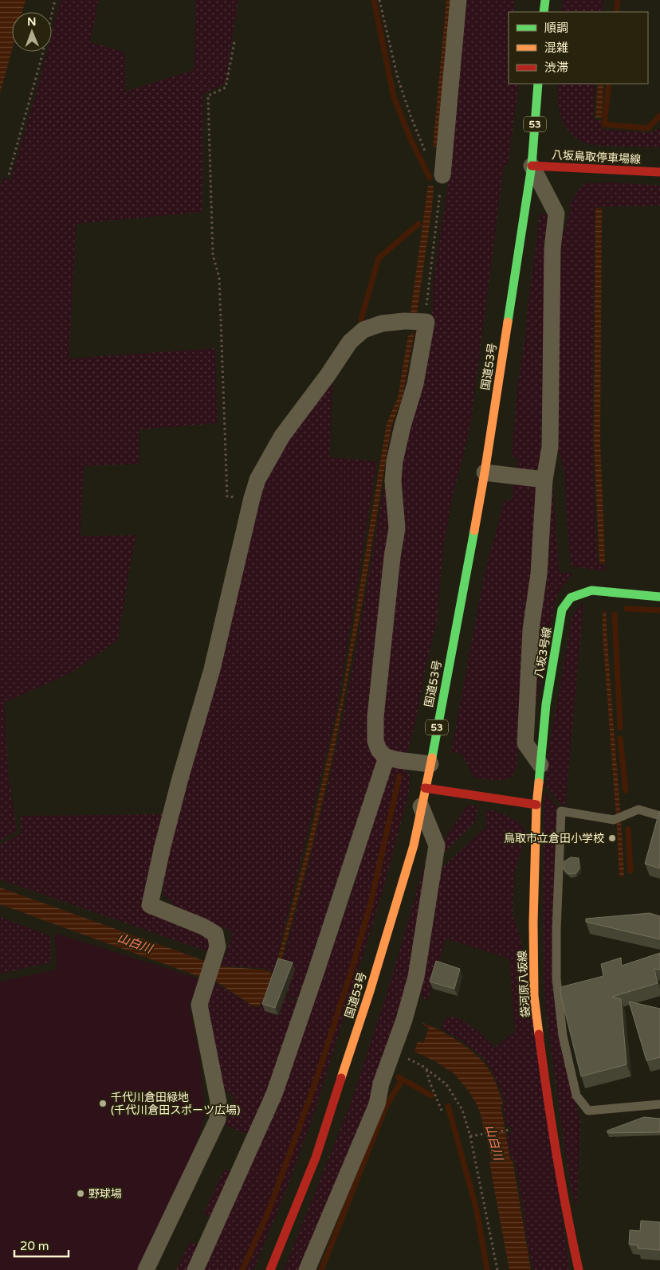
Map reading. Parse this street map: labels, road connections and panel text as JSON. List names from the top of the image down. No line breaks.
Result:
{"streets":{"main road":["53","八坂鳥取停車場線","国道53号","八坂3号線","袋河原八坂線"]},"crossings":[["八坂鳥取停車場線","国道53号"],["八坂3号線","袋河原八坂線"]],"water":["山白川"],"places":["鳥取市立倉田小学校","千代川倉田緑地 (千代川倉田スポーツ広場)","野球場"],"legend":["順調","混雑","渋滞"],"scale_bar":"20 m","north":"top"}
